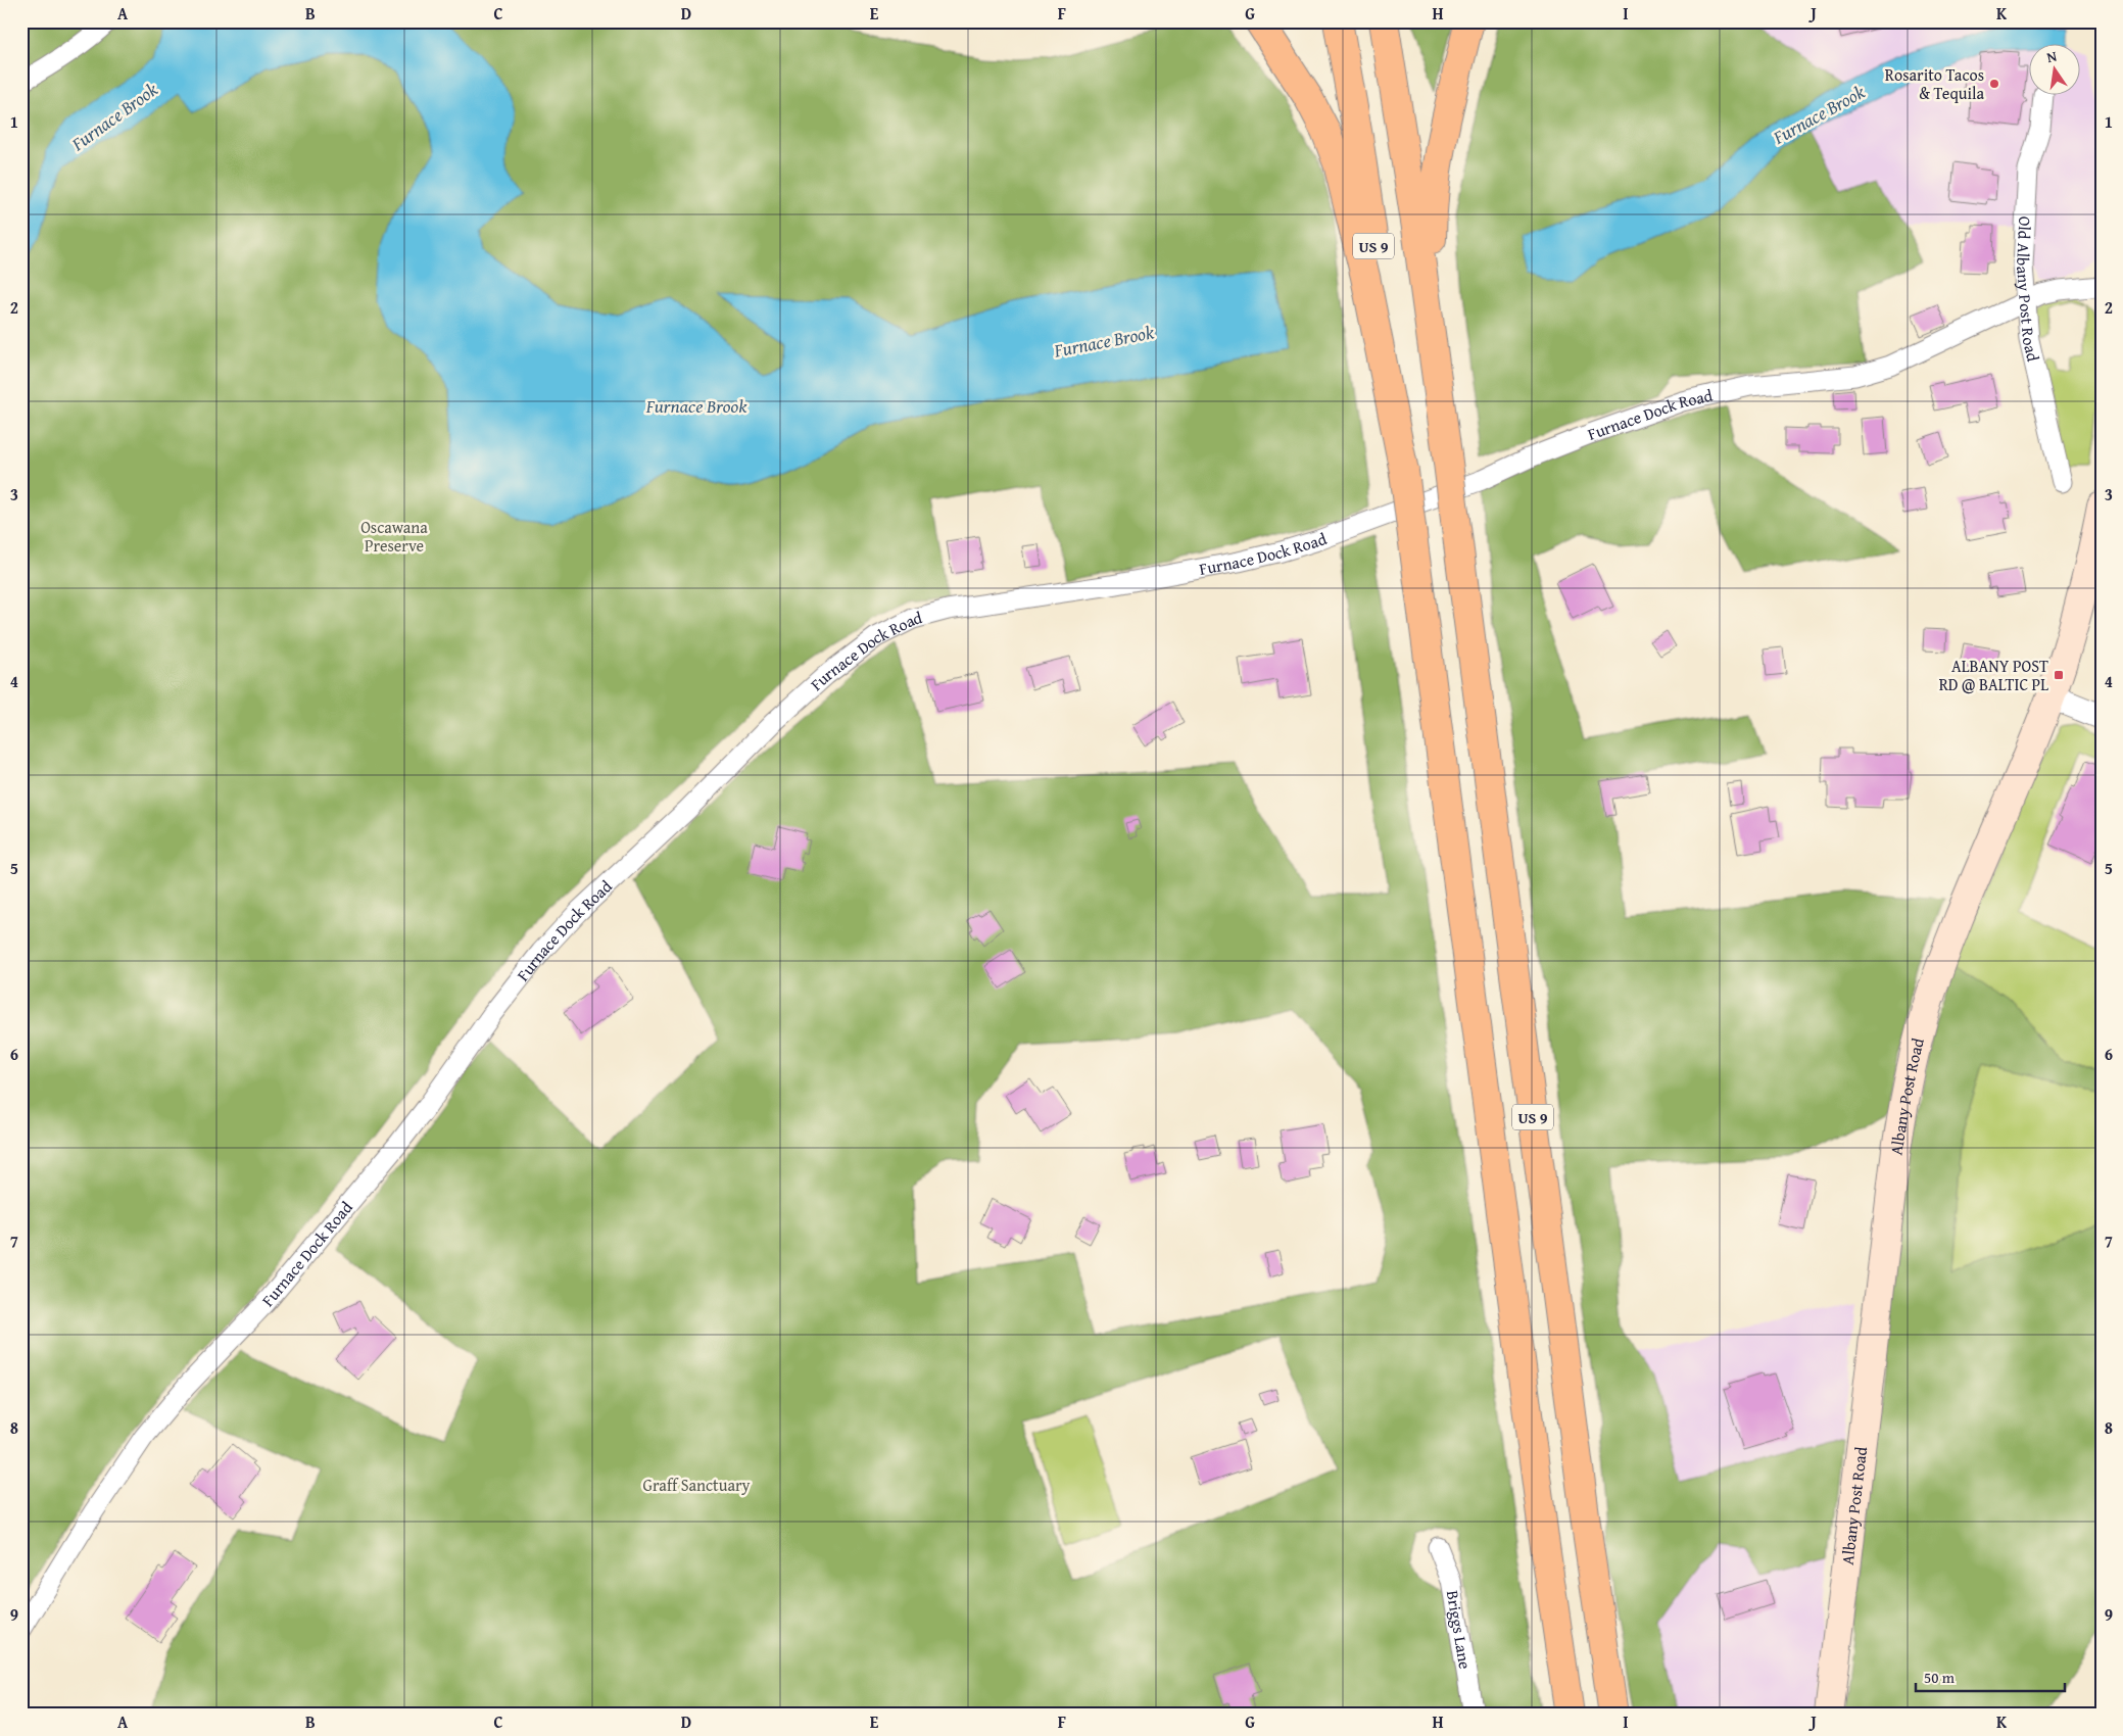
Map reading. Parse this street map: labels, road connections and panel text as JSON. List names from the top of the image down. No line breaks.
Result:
{"streets":{"highway":["US 9"],"main road":["Albany Post Road"],"street":["Old Albany Post Road","Furnace Dock Road","Briggs Lane"]},"crossings":[["Old Albany Post Road","Furnace Dock Road"]],"water":["Furnace Brook"],"parks":["Oscawana Preserve","Graff Sanctuary"],"places":{"other":["Rosarito Tacos & Tequila"],"transit":["ALBANY POST RD @ BALTIC PL"]},"scale_bar":"50 m","north":"top","grid":{"columns":["A","B","C","D","E","F","G","H","I","J","K"],"rows":["1","2","3","4","5","6","7","8","9"]}}
